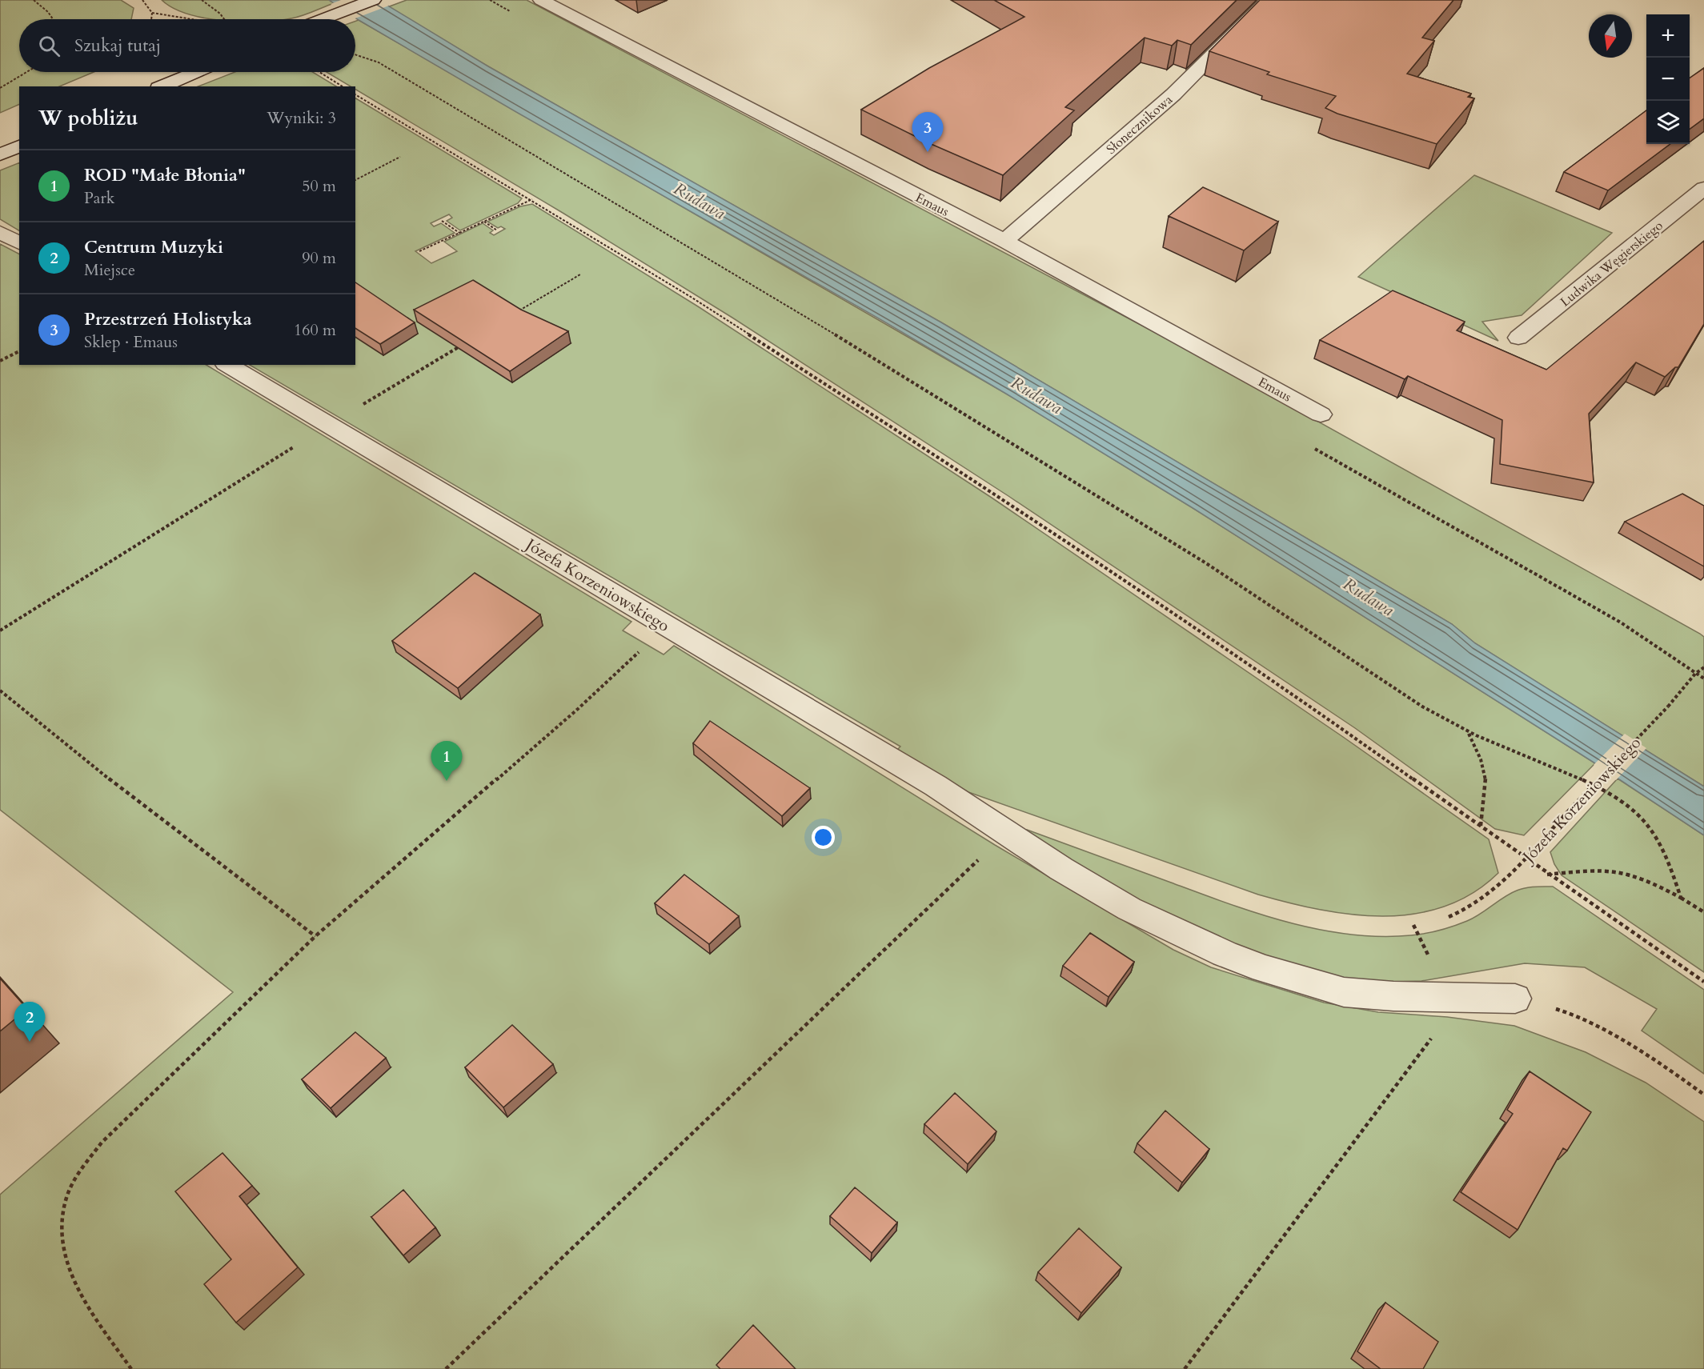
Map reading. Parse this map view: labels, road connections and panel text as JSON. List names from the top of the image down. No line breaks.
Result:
{"streets":{"street":["Słonecznikowa","Emaus","Ludwika Węgierskiego","Józefa Korzeniowskiego"]},"crossings":[["Słonecznikowa","Emaus"]],"water":["Rudawa"],"north":"bottom","page":{"map_buttons":["+","−"],"search":"Szukaj tutaj","heading":["W pobliżu","Wyniki: 3"],"pins":["3","1","2"],"list":[{"mark":"1","name":"ROD \"Małe Błonia\"","note":"Park","value":"50 m"},{"mark":"2","name":"Centrum Muzyki","note":"Miejsce","value":"90 m"},{"mark":"3","name":"Przestrzeń Holistyka","note":"Sklep · Emaus","value":"160 m"}]}}
